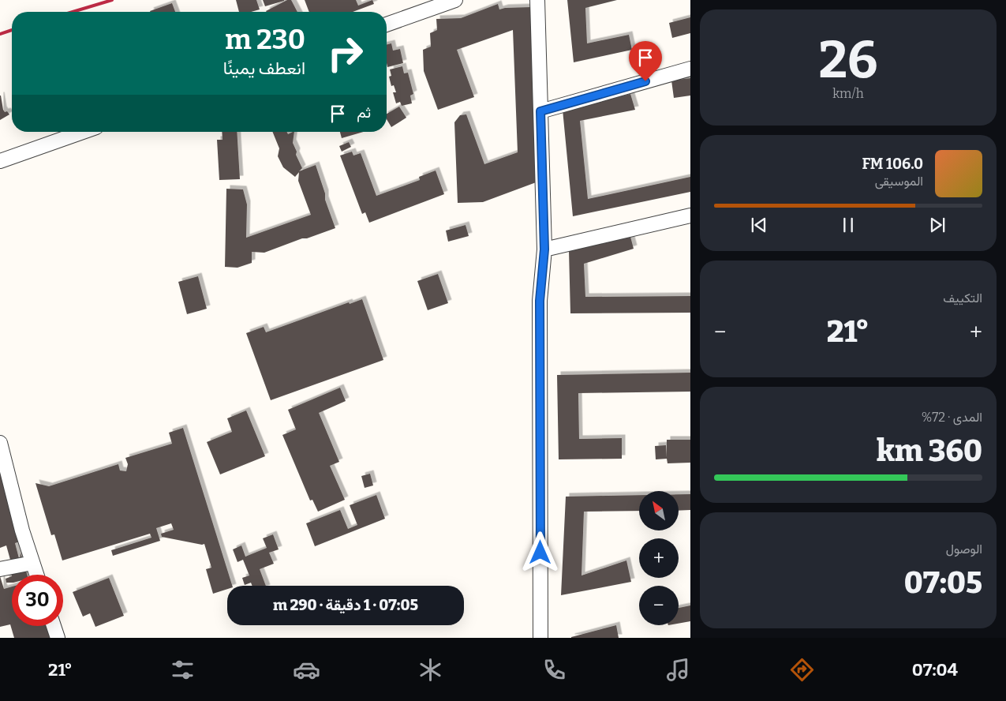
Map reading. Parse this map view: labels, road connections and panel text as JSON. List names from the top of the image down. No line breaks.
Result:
{"north":"top left","page":{"tile":[["26","km/h"],"التكييف",["المدى · 72%","360 km"],["الوصول","07:05"]],"turn":["230 m","انعطف يمينًا"],"then":"ثم","song":["106.0 FM","الموسيقى"],"heat":["−","21°","+"],"map_buttons":["+","−"],"limit":"30","trip":"07:05 · 1 دقيقة · 290 m","tabs":["07:04","21°"]}}
